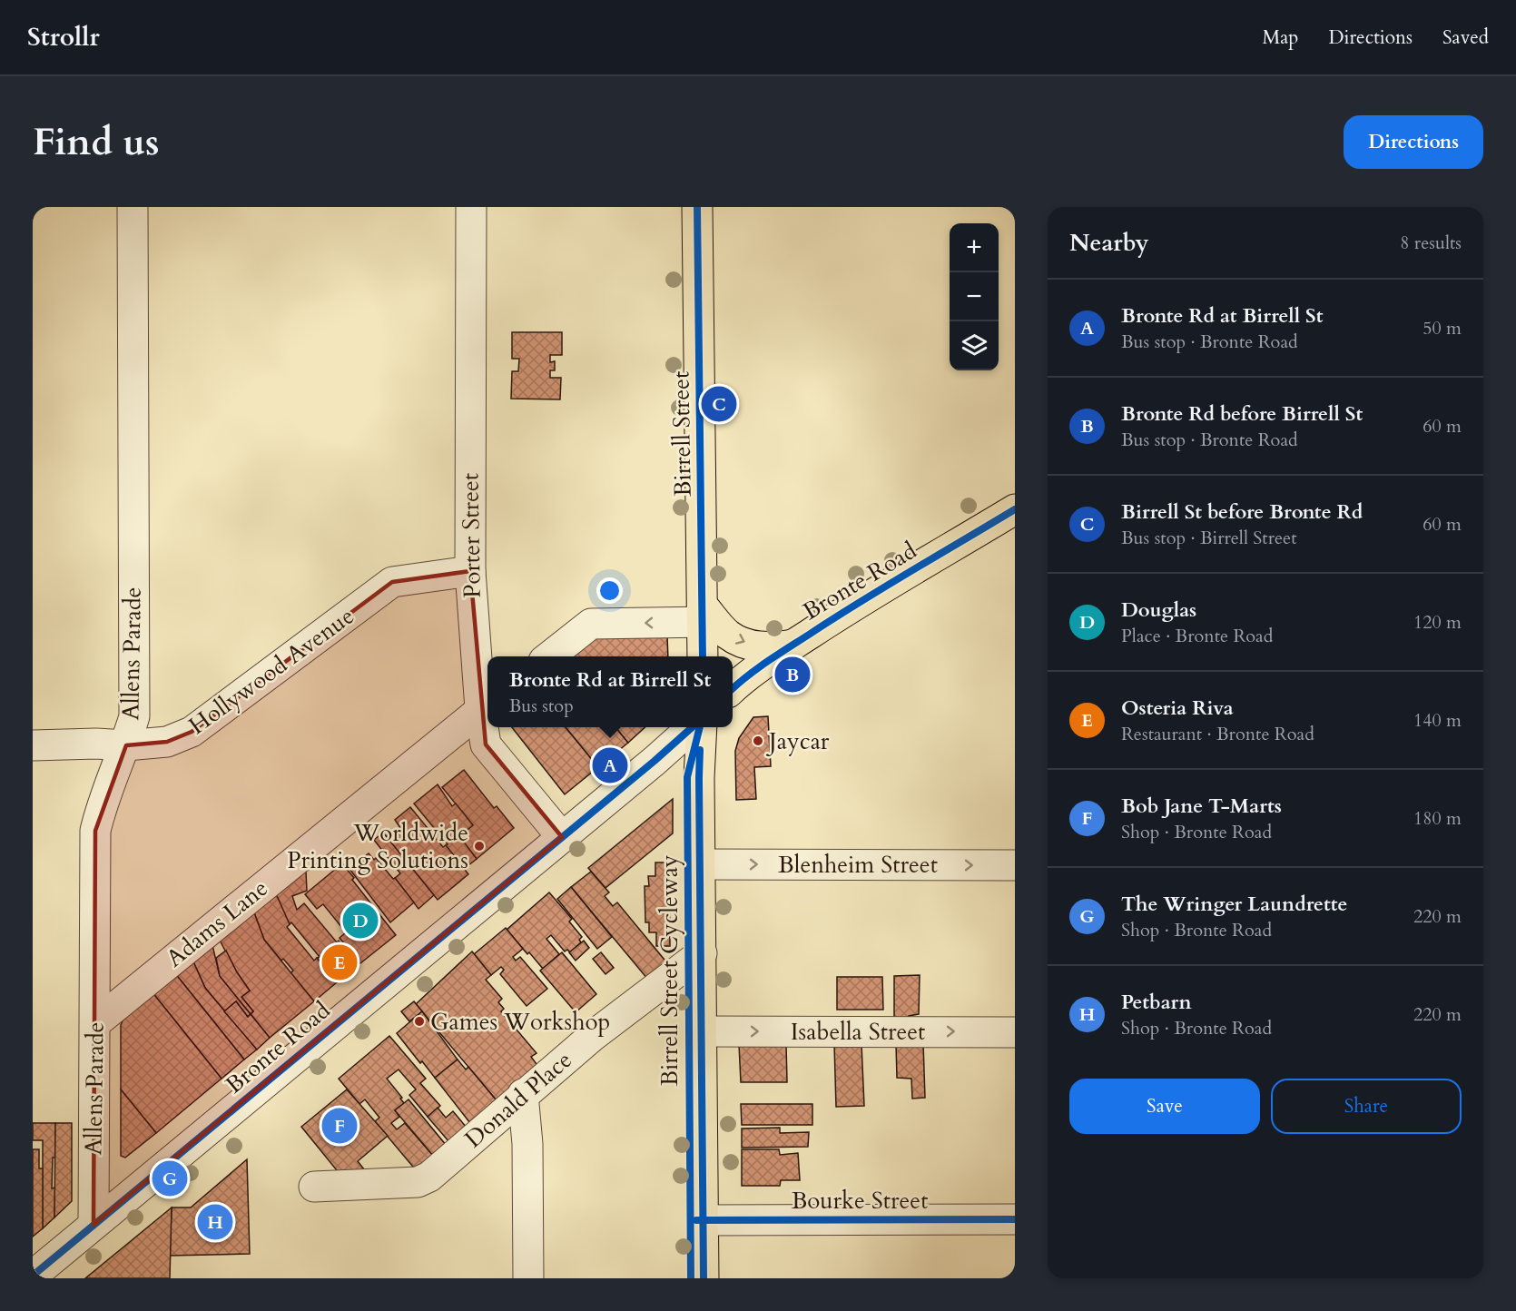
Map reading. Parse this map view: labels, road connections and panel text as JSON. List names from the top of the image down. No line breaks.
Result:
{"streets":{"main road":["Birrell Street","Bronte Road"],"street":["Porter Street","Allens Parade","Hollywood Avenue","Blenheim Street","Adams Lane","Isabella Street","Donald Place","Bourke Street"],"cycle path":["Birrell Street Cycleway"]},"crossings":[["Porter Street","Bronte Road"],["Porter Street","Hollywood Avenue"],["Porter Street","Adams Lane"],["Bronte Road","Allens Parade"],["Allens Parade","Hollywood Avenue"],["Allens Parade","Adams Lane"]],"one_way":["Blenheim Street","Isabella Street"],"places":["Jaycar","Worldwide Printing Solutions","Games Workshop"],"page":{"header":"Strollr","nav":["Map","Directions","Saved"],"buttons":["Directions",["Save","Share"]],"title":"Find us","heading":["Nearby","8 results"],"map_buttons":["+","−"],"list":[{"mark":"A","name":"Bronte Rd at Birrell St","note":"Bus stop · Bronte Road","value":"50 m"},{"mark":"B","name":"Bronte Rd before Birrell St","note":"Bus stop · Bronte Road","value":"60 m"},{"mark":"C","name":"Birrell St before Bronte Rd","note":"Bus stop · Birrell Street","value":"60 m"},{"mark":"D","name":"Douglas","note":"Place · Bronte Road","value":"120 m"},{"mark":"E","name":"Osteria Riva","note":"Restaurant · Bronte Road","value":"140 m"},{"mark":"F","name":"Bob Jane T-Marts","note":"Shop · Bronte Road","value":"180 m"},{"mark":"G","name":"The Wringer Laundrette","note":"Shop · Bronte Road","value":"220 m"},{"mark":"H","name":"Petbarn","note":"Shop · Bronte Road","value":"220 m"}],"pins":["C","B","A","D","E","F","G","H"],"popup":["Bronte Rd at Birrell St","Bus stop"]}}
